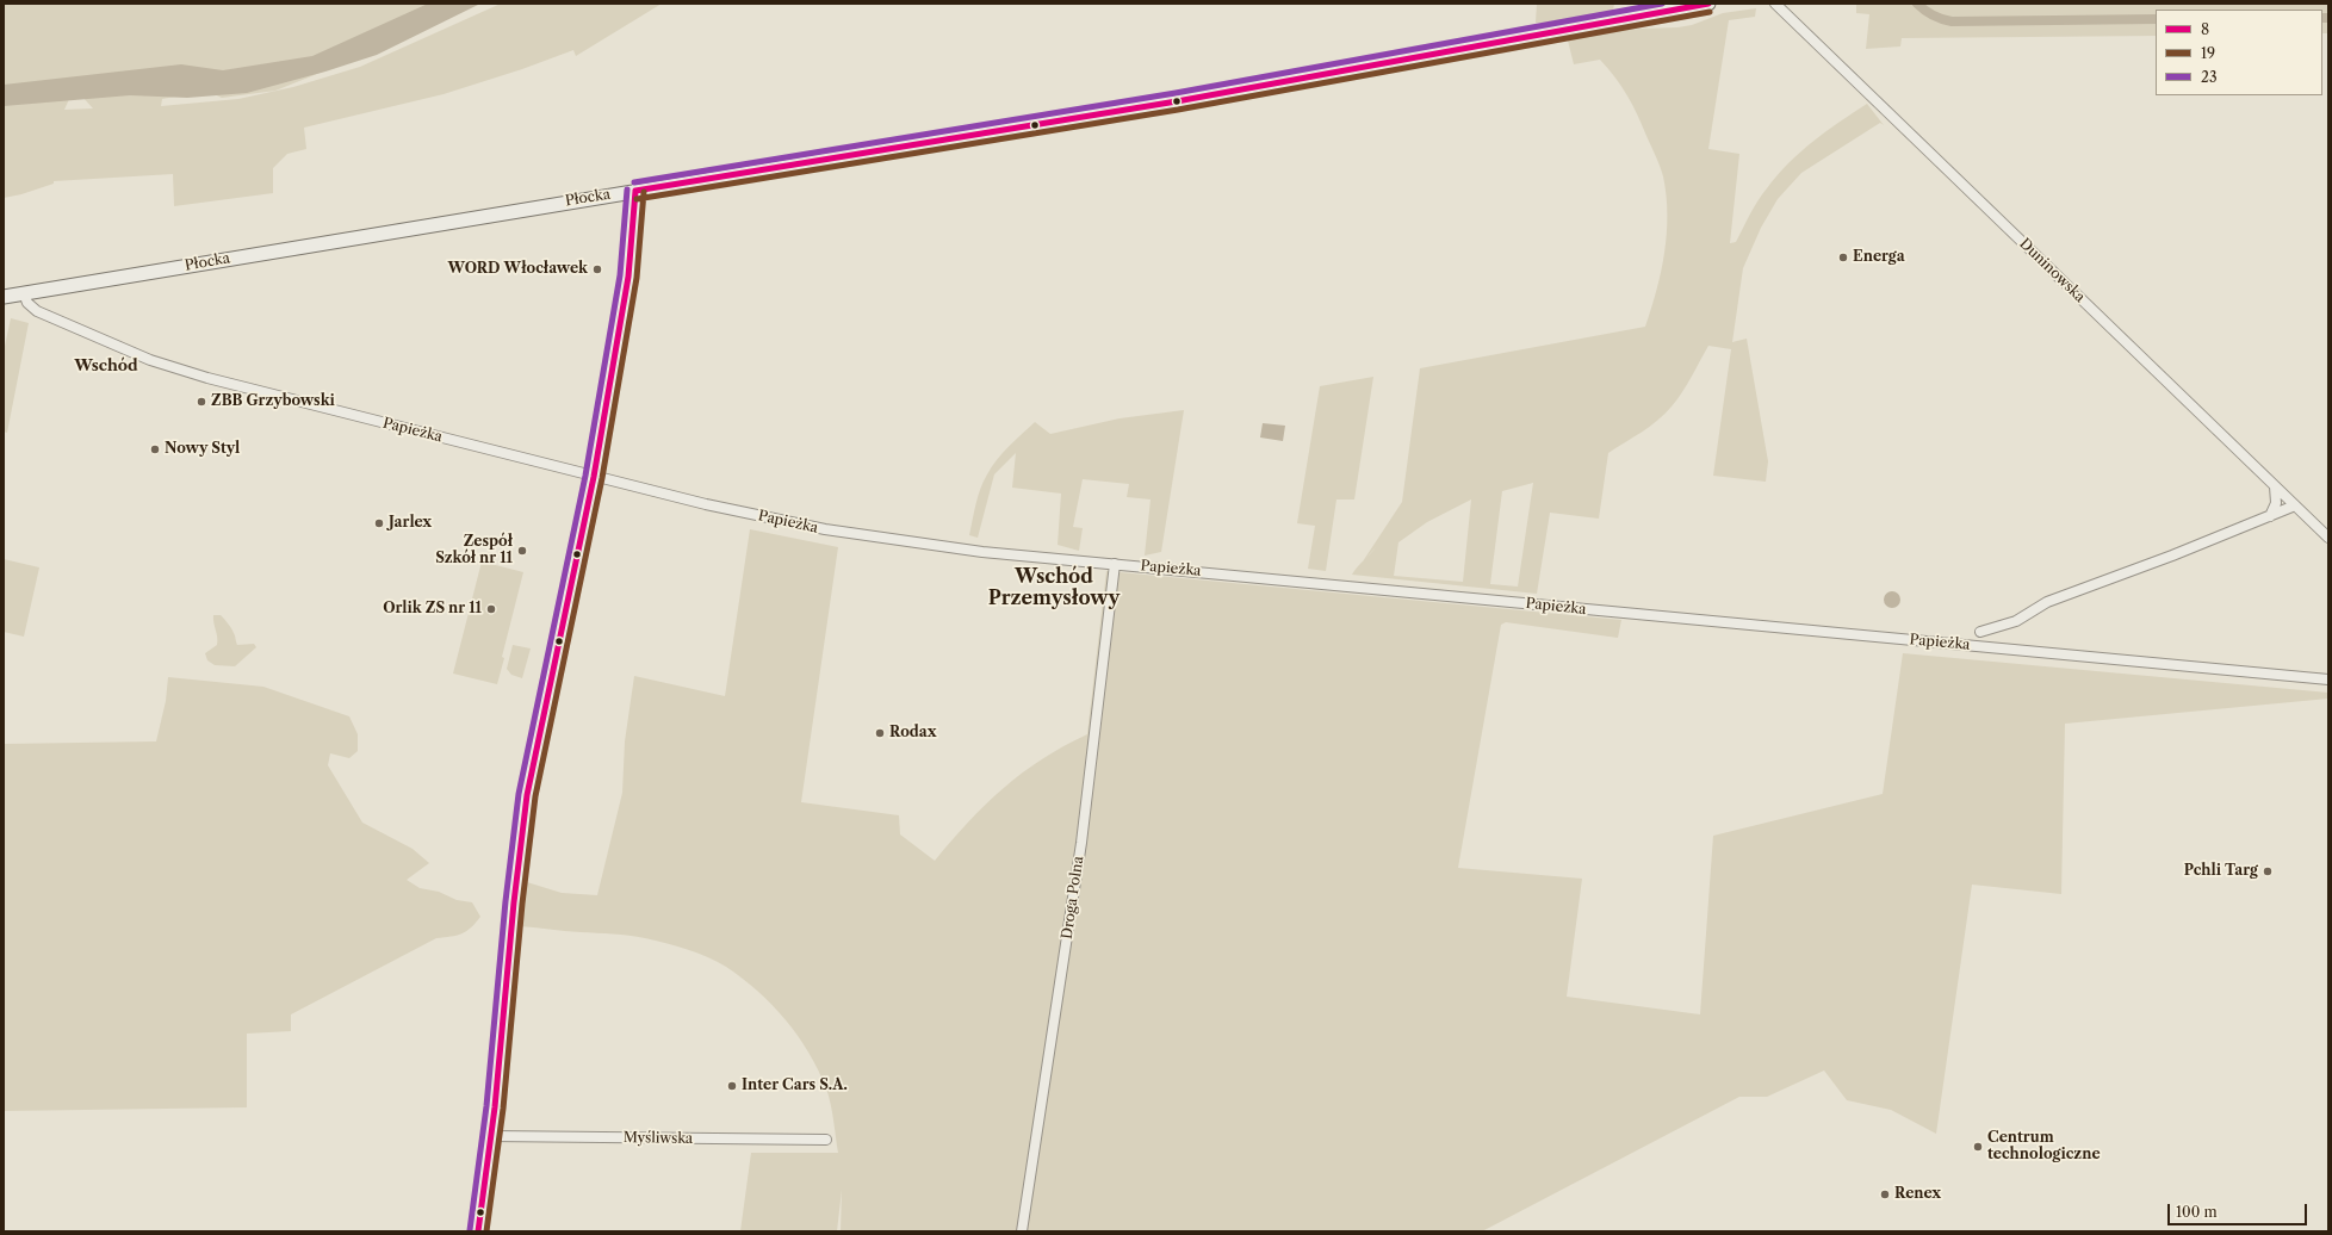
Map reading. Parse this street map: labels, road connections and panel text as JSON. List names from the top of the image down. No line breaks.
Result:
{"streets":{"street":["Płocka","Duninowska","Papieżka","Droga Polna","Myśliwska"]},"crossings":[["Płocka","Papieżka"],["Duninowska","Papieżka"],["Papieżka","Droga Polna"]],"districts":["Wschód","Wschód Przemysłowy"],"places":["Energa","WORD Włocławek","ZBB Grzybowski","Nowy Styl","Jarlex","Zespół Szkół nr 11","Orlik ZS nr 11","Rodax","Pchli Targ","Inter Cars S.A.","Centrum technologiczne","Renex"],"lines":["transit line 8","transit line 23","transit line 19"],"legend":["8","19","23"],"scale_bar":"100 m"}
